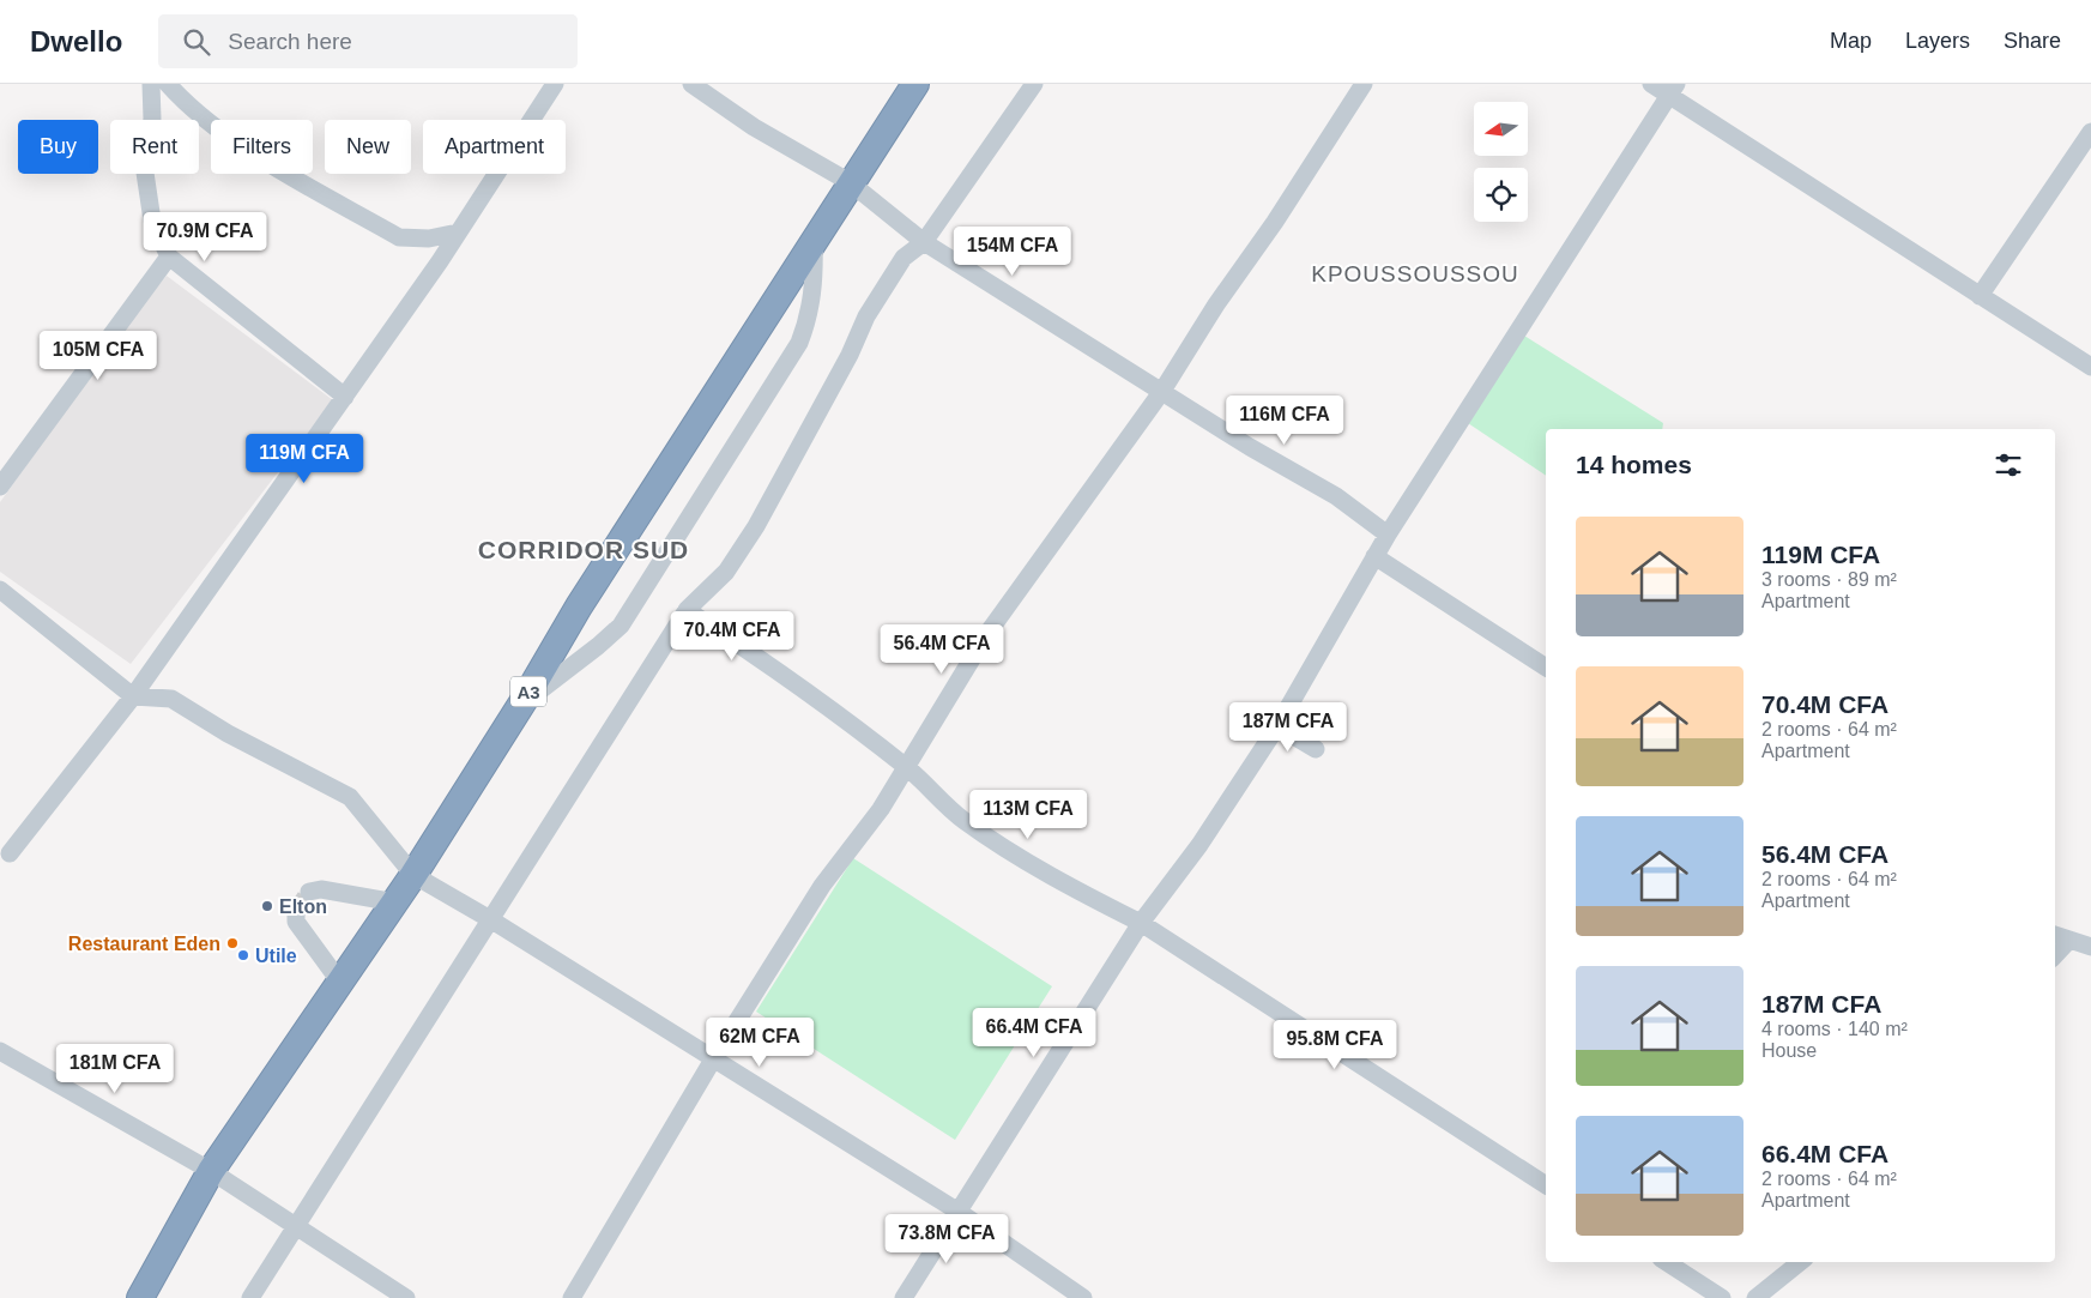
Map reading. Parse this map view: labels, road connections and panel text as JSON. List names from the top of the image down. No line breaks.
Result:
{"streets":{"highway":["A3"]},"districts":["KPOUSSOUSSOU","CORRIDOR SUD"],"places":["Elton","Restaurant Eden","Utile"],"north":"left","page":{"header":"Dwello","search":"Search here","nav":["Map","Layers","Share"],"chip":["Buy","Rent","Filters","New","Apartment"],"price":["70.9M CFA","154M CFA","105M CFA","116M CFA","119M CFA","70.4M CFA","56.4M CFA","187M CFA","113M CFA","66.4M CFA","62M CFA","95.8M CFA","181M CFA","73.8M CFA"],"heading":"14 homes","list":[{"name":"119M CFA","note":"3 rooms · 89 m² · Apartment"},{"name":"70.4M CFA","note":"2 rooms · 64 m² · Apartment"},{"name":"56.4M CFA","note":"2 rooms · 64 m² · Apartment"},{"name":"187M CFA","note":"4 rooms · 140 m² · House"},{"name":"66.4M CFA","note":"2 rooms · 64 m² · Apartment"}]}}
